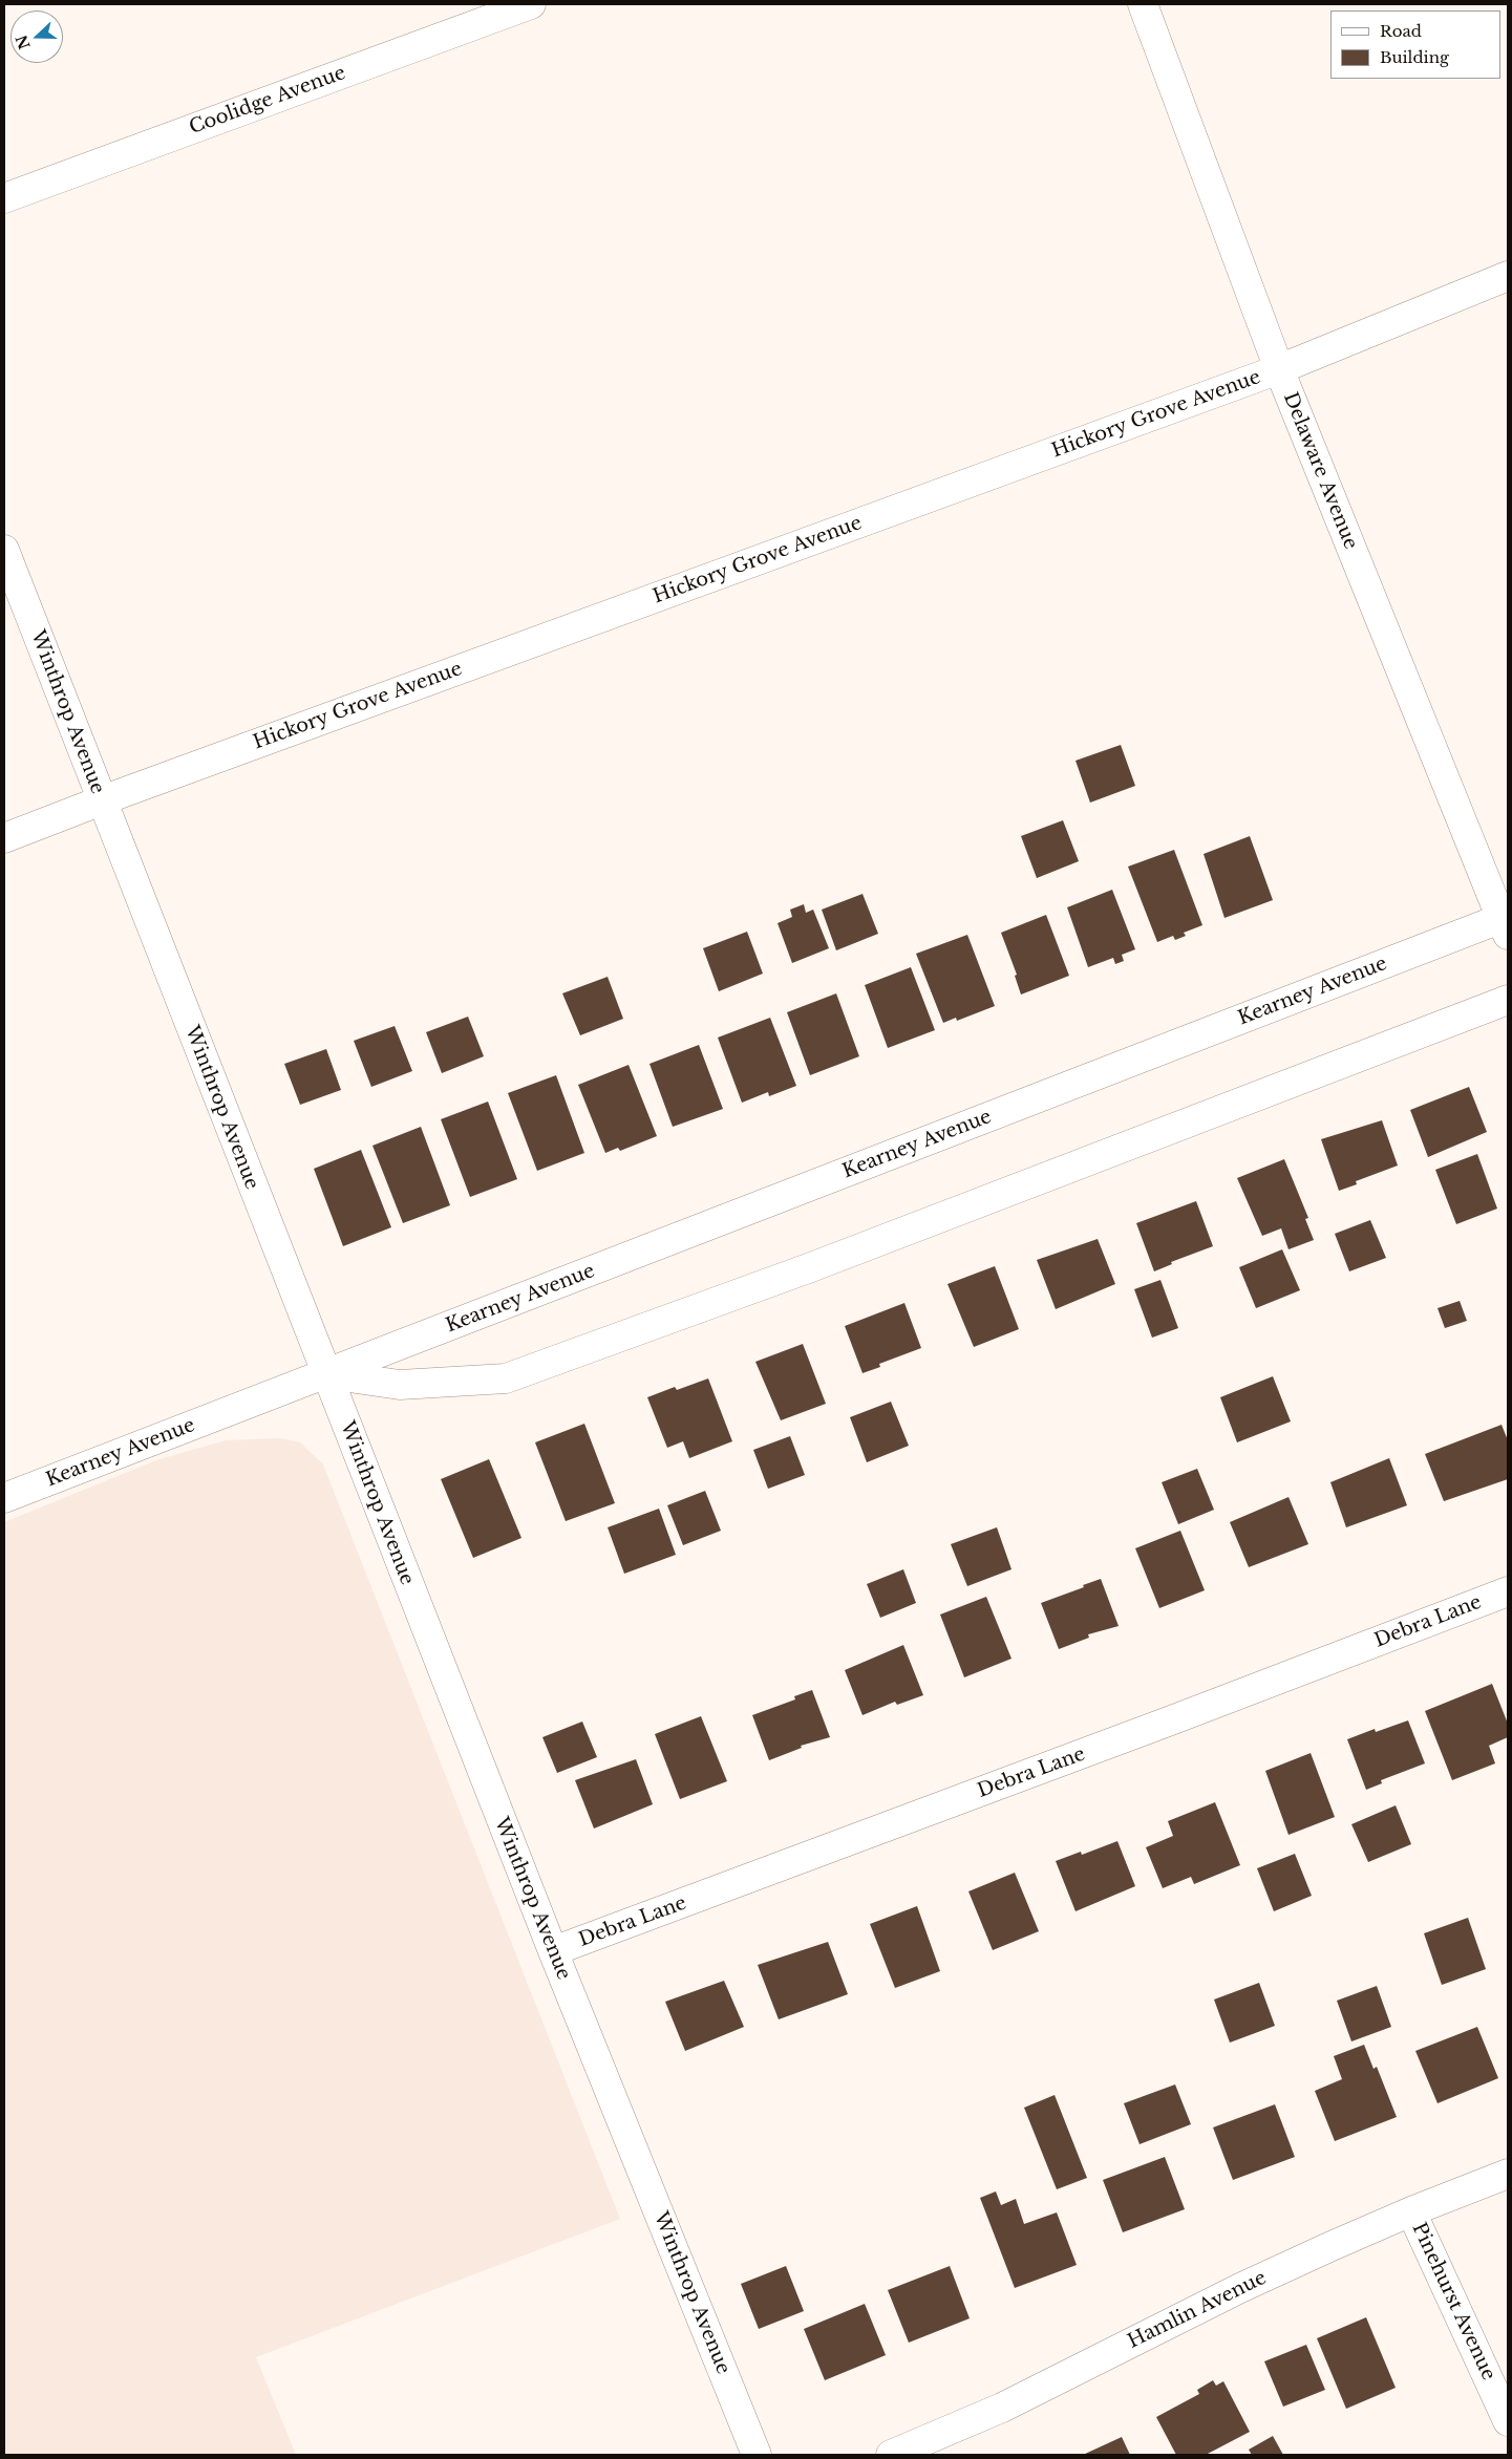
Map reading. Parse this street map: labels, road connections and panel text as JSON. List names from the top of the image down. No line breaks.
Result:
{"streets":{"street":["Coolidge Avenue","Hickory Grove Avenue","Delaware Avenue","Winthrop Avenue","Kearney Avenue","Debra Lane","Pinehurst Avenue","Hamlin Avenue"]},"crossings":[["Hickory Grove Avenue","Delaware Avenue"],["Hickory Grove Avenue","Winthrop Avenue"],["Delaware Avenue","Kearney Avenue"],["Winthrop Avenue","Kearney Avenue"],["Winthrop Avenue","Debra Lane"],["Pinehurst Avenue","Hamlin Avenue"]],"legend":["Road","Building"],"north":"left"}
